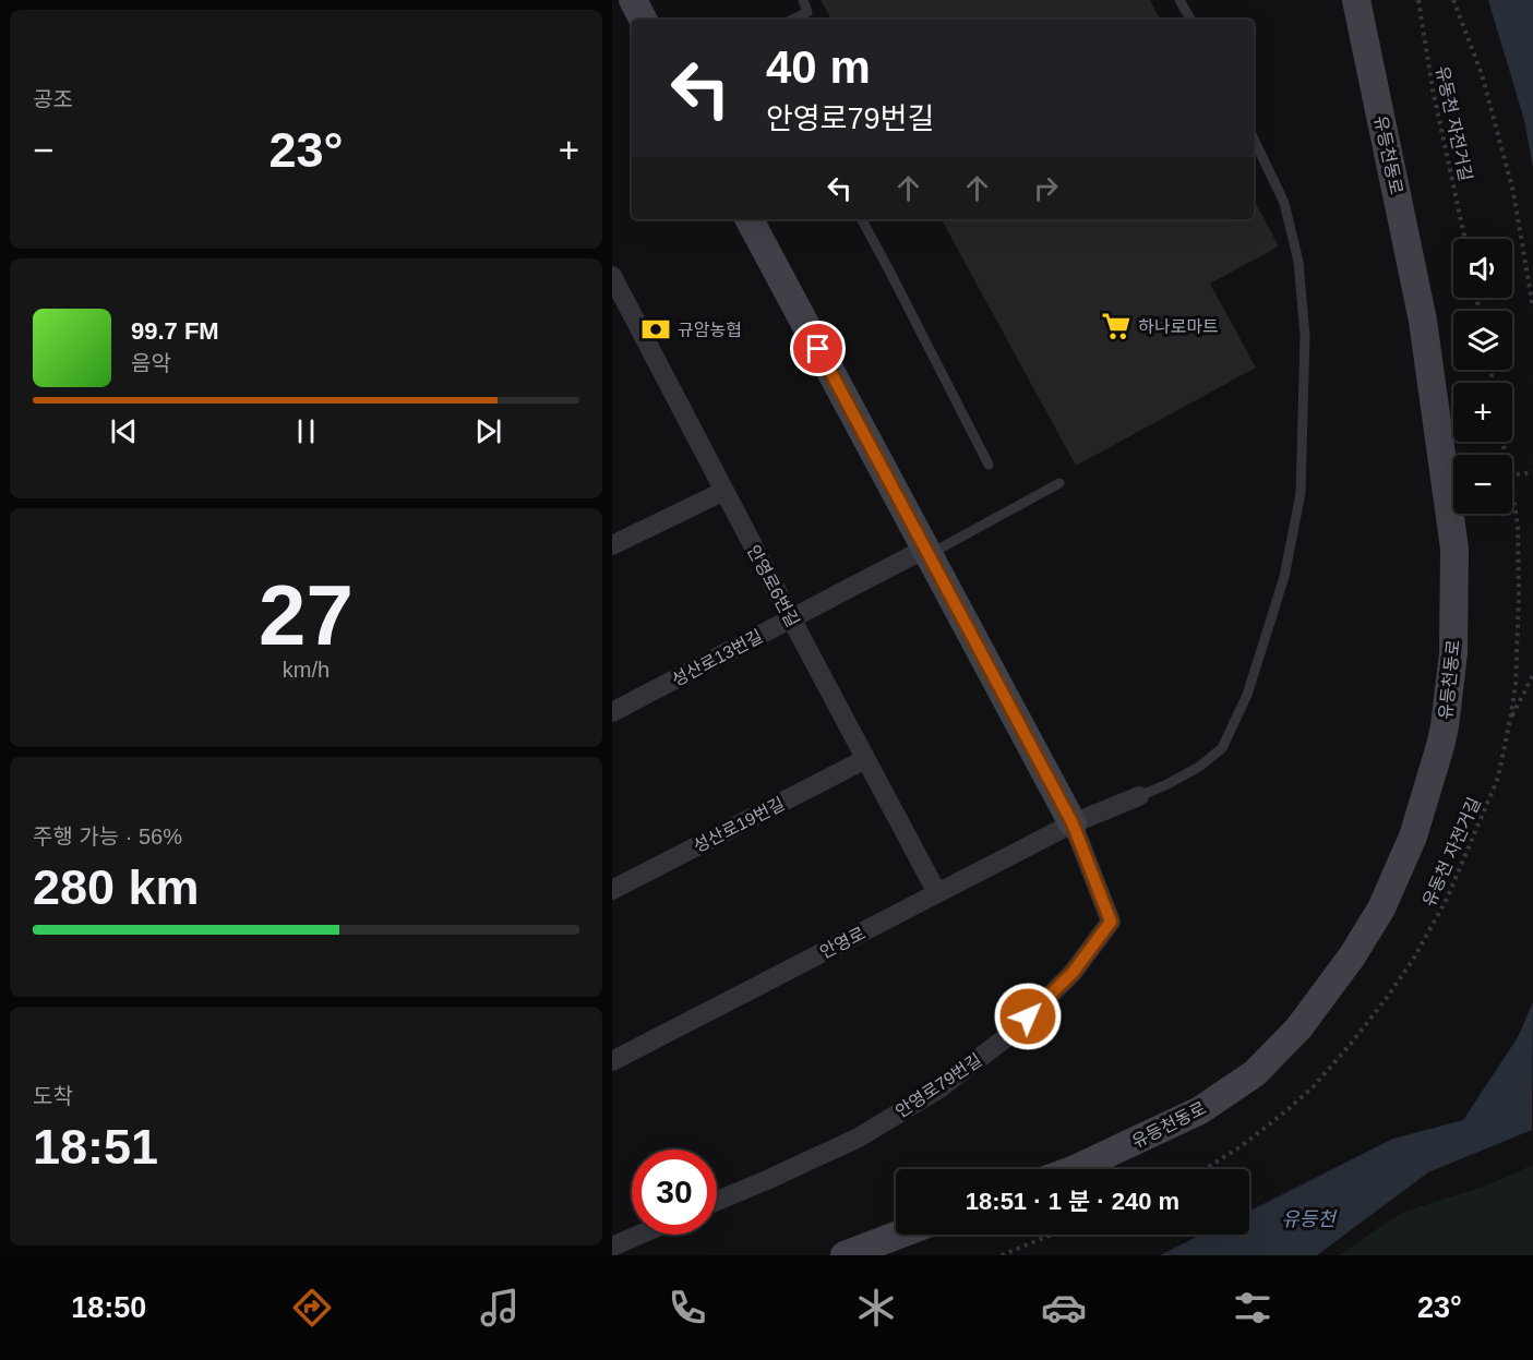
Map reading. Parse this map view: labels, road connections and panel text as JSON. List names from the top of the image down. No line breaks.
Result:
{"streets":{"main road":["유등천동로"],"street":["안영로6번길","성산로13번길","성산로19번길","안영로","안영로79번길"],"path":["유동천 자전거길"]},"crossings":[["안영로6번길","성산로13번길"],["안영로6번길","성산로19번길"],["안영로6번길","안영로"],["안영로","안영로79번길"]],"water":["유등천"],"places":{"supermarket":["하나로마트"],"bank":["규암농협"]},"page":{"tile":["공조",["27","km/h"],["주행 가능 · 56%","280 km"],["도착","18:51"]],"turn":["40 m","안영로79번길"],"heat":["−","23°","+"],"map_buttons":["+","−"],"song":["99.7 FM","음악"],"limit":"30","trip":"18:51 · 1 분 · 240 m","tabs":["18:50","23°"]}}
